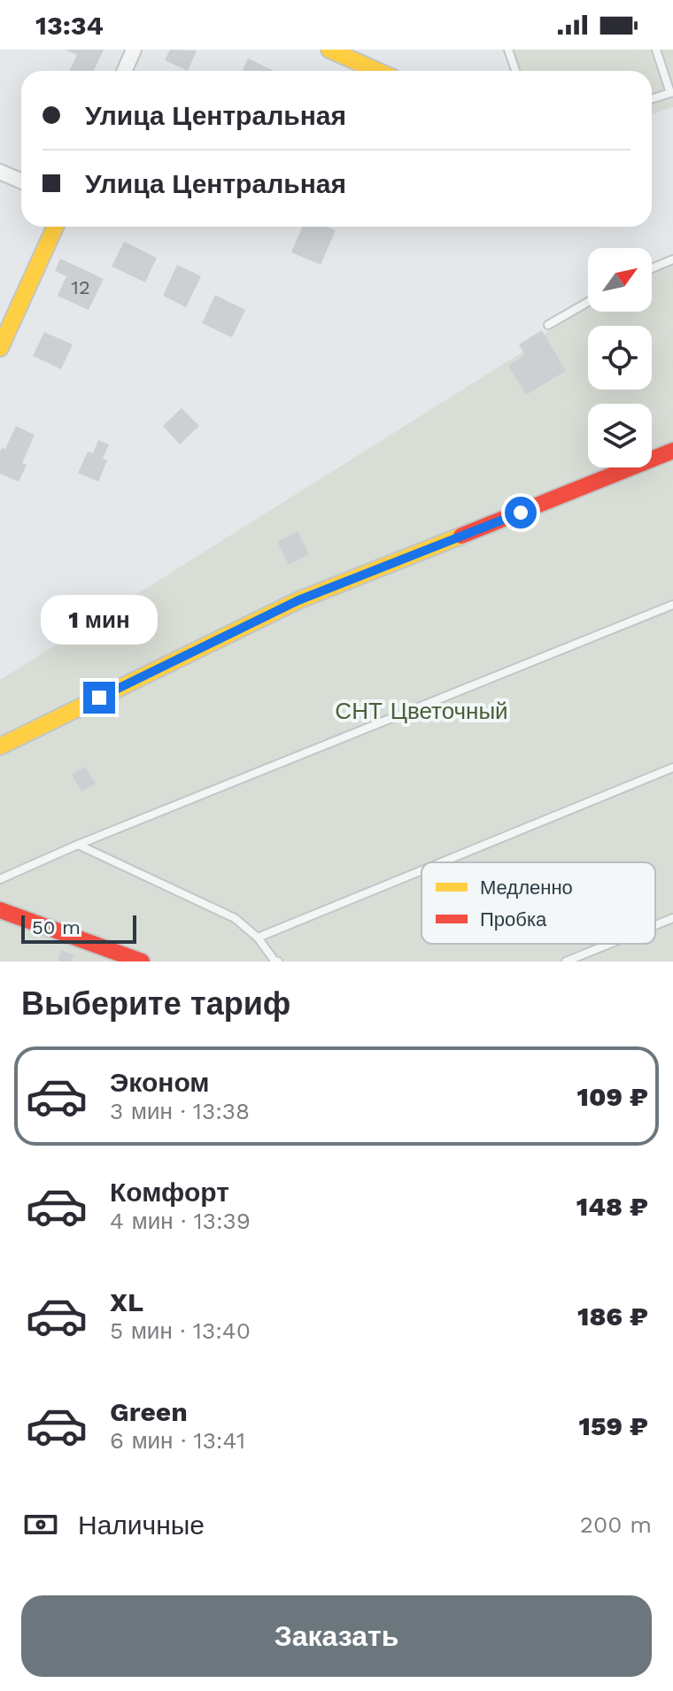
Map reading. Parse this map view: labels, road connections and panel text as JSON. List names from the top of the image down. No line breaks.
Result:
{"parks":["СНТ Цветочный"],"house_numbers":["12"],"legend":["Медленно","Пробка"],"scale_bar":"50 m","north":"top right","page":{"status":"13:34","banner":["Улица Центральная","Улица Центральная"],"bubble":"1 мин","scale":"50 m","heading":"Выберите тариф","list":[{"name":"Эконом","note":"3 мин · 13:38","value":"109 ₽"},{"name":"Комфорт","note":"4 мин · 13:39","value":"148 ₽"},{"name":"XL","note":"5 мин · 13:40","value":"186 ₽"},{"name":"Green","note":"6 мин · 13:41","value":"159 ₽"}],"pay":["Наличные","200 m"],"buttons":"Заказать"}}
